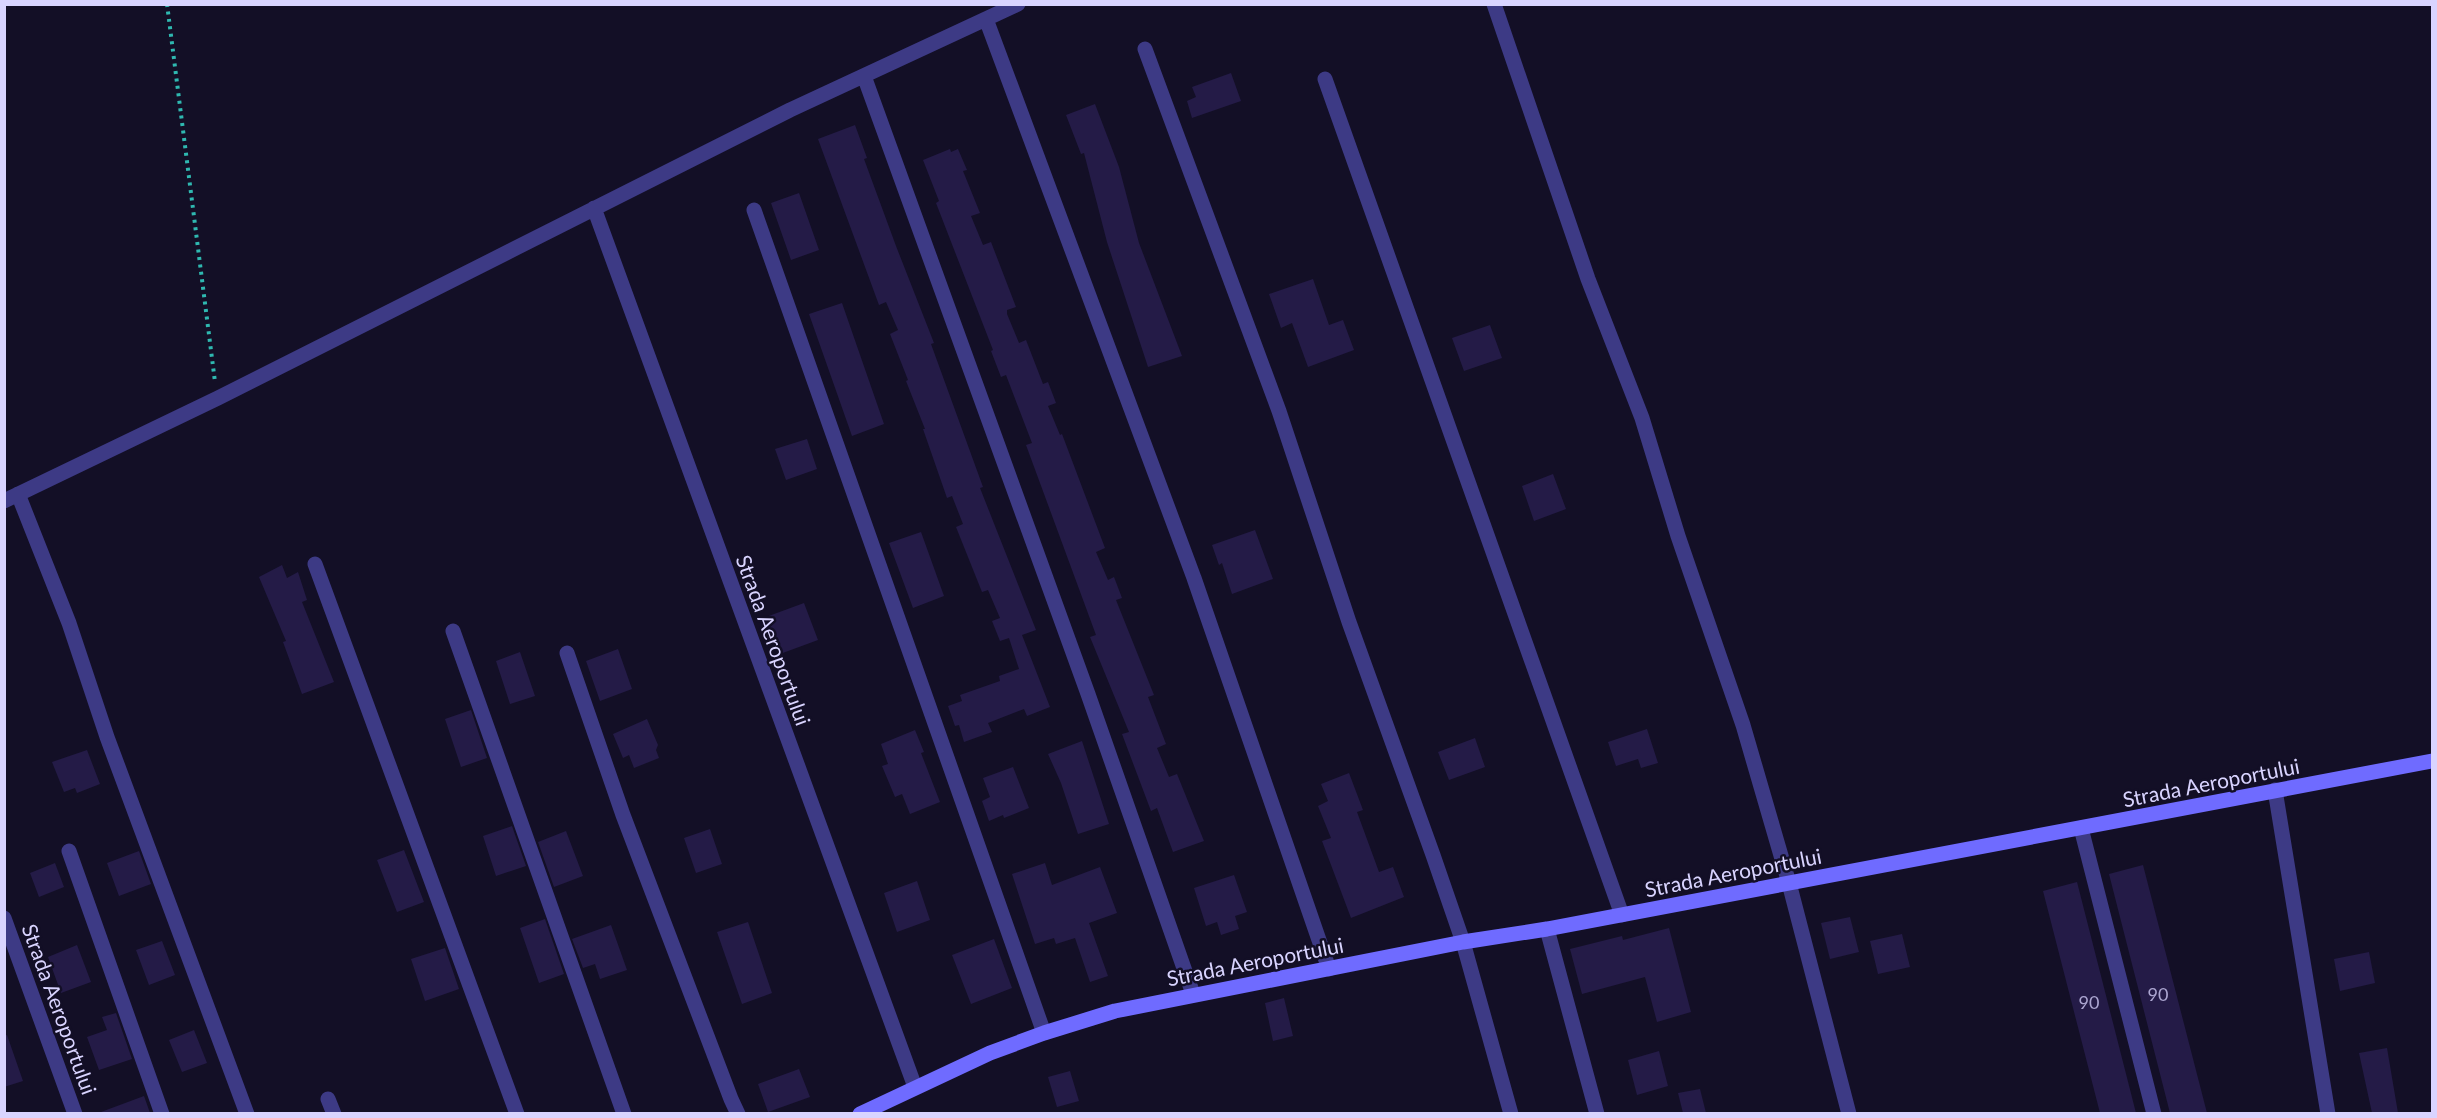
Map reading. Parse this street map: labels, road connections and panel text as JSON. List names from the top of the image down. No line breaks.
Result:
{"streets":{"street":["Strada Aeroportului"]},"house_numbers":["90","90"]}
